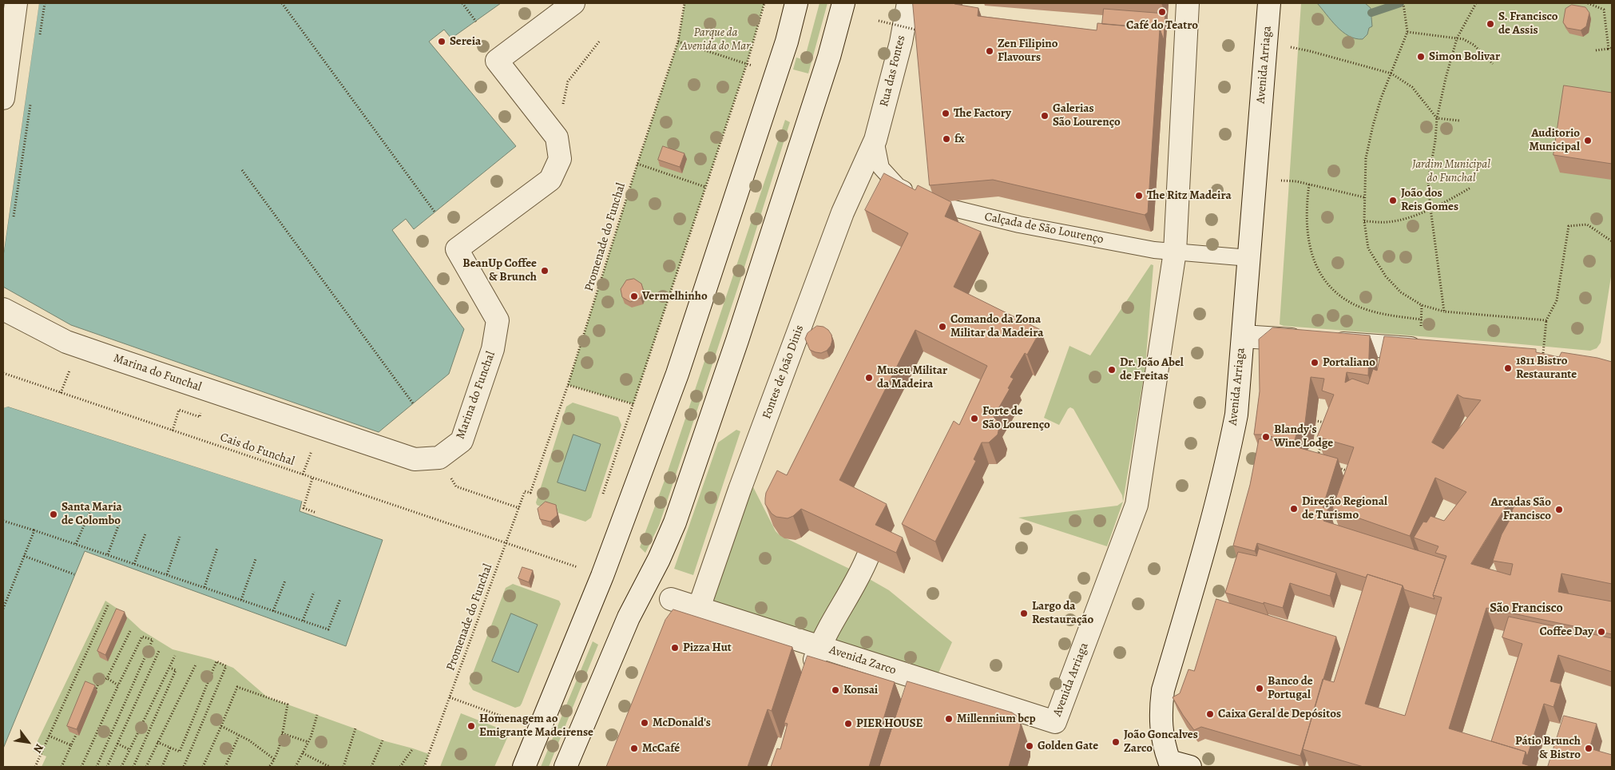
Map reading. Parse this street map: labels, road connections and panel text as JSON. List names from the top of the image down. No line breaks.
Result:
{"streets":{"street":["Avenida Arriaga","Rua das Fontes","Fontes de João Dinis","Marina do Funchal","Avenida Zarco"],"lane":["Calçada de São Lourenço"],"path":["Promenade do Funchal","Cais do Funchal"]},"crossings":[["Avenida Arriaga","Calçada de São Lourenço"],["Avenida Arriaga","Avenida Zarco"],["Rua das Fontes","Calçada de São Lourenço"],["Rua das Fontes","Fontes de João Dinis"],["Calçada de São Lourenço","Fontes de João Dinis"],["Promenade do Funchal","Cais do Funchal"],["Fontes de João Dinis","Avenida Zarco"]],"districts":["São Francisco"],"parks":["Parque da Avenida do Mar","Jardim Municipal do Funchal"],"places":["Café do Teatro","S. Francisco de Assis","Sereia","Zen Filipino Flavours","Simon Bolivar","The Factory","Galerias São Lourenço","fx","Auditorio Municipal","The Ritz Madeira","João dos Reis Gomes","BeanUp Coffee & Brunch","Vermelhinho","Comando da Zona Militar da Madeira","Portaliano","1811 Bistro Restaurante","Dr. João Abel de Freitas","Museu Militar da Madeira","Forte de São Lourenço","Blandy's Wine Lodge","Direção Regional de Turismo","Arcadas São Francisco","Santa Maria de Colombo","Largo da Restauração","Coffee Day","Pizza Hut","Banco de Portugal","Konsai","Caixa Geral de Depósitos","Millennium bcp","McDonald's","PIER HOUSE","Homenagem ao Emigrante Madeirense","João Goncalves Zarco","Golden Gate","McCafé","Pátio Brunch & Bistro"],"north":"bottom right"}
